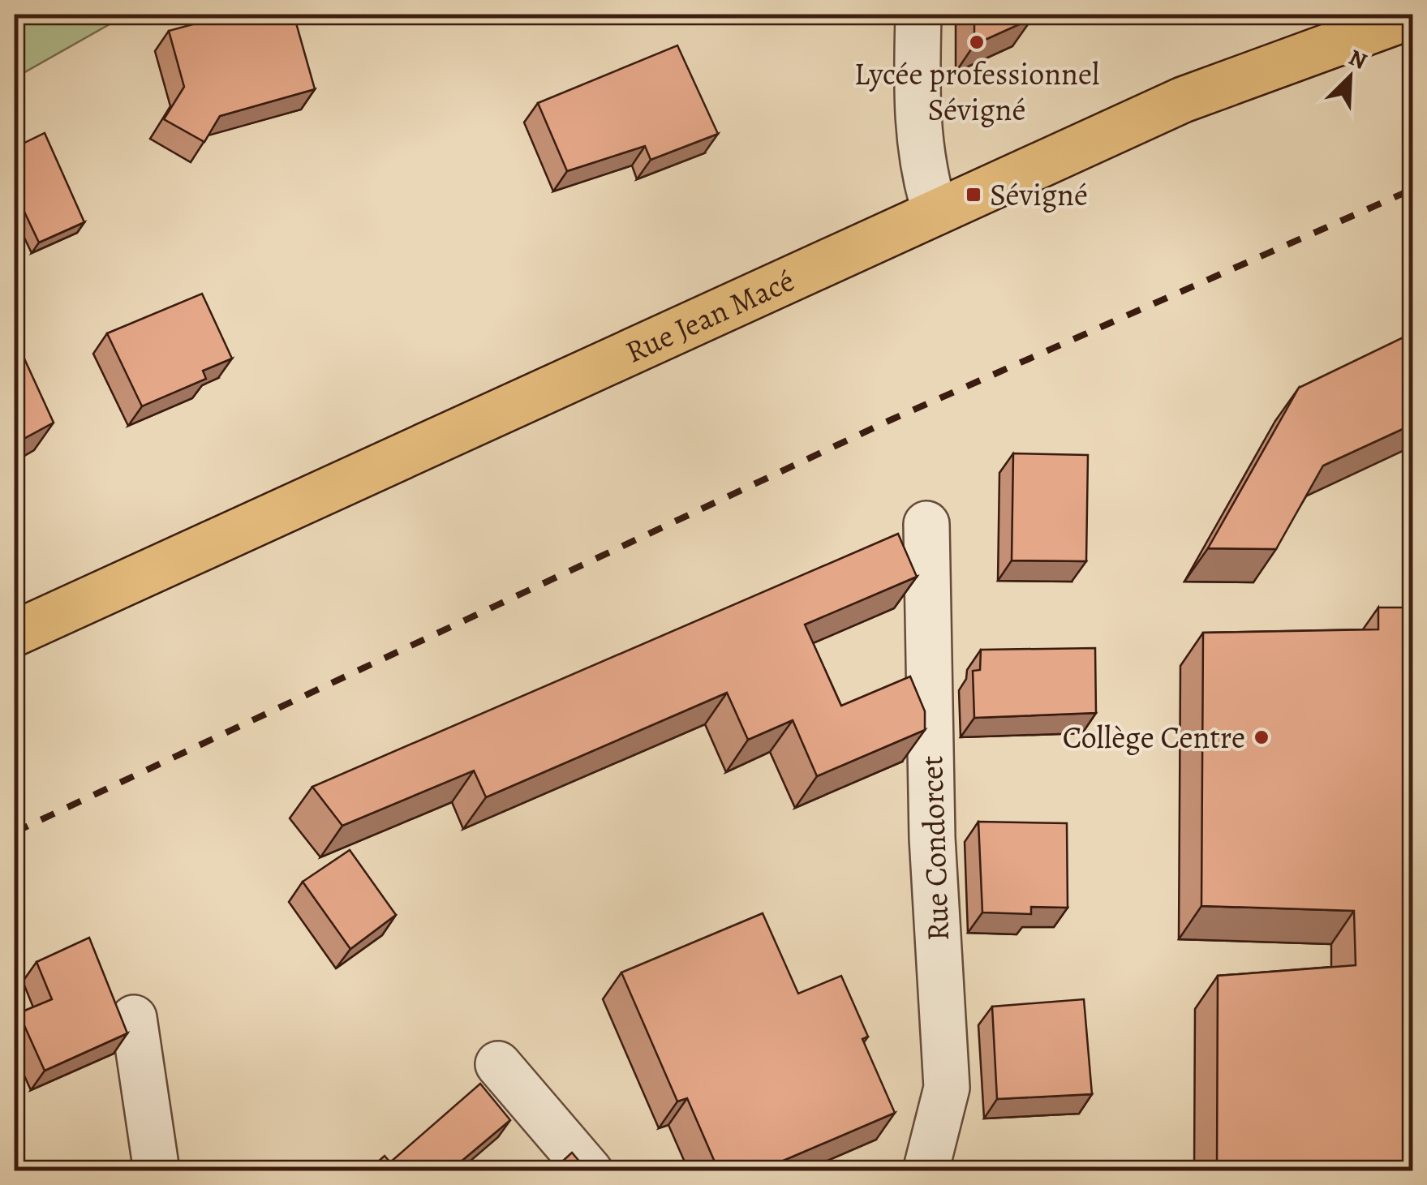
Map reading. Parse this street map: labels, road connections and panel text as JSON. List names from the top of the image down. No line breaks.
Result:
{"streets":{"main road":["Rue Jean Macé"],"street":["Rue Condorcet"]},"places":{"other":["Lycée professionnel Sévigné","Collège Centre"],"transit":["Sévigné"]},"north":"top right"}
